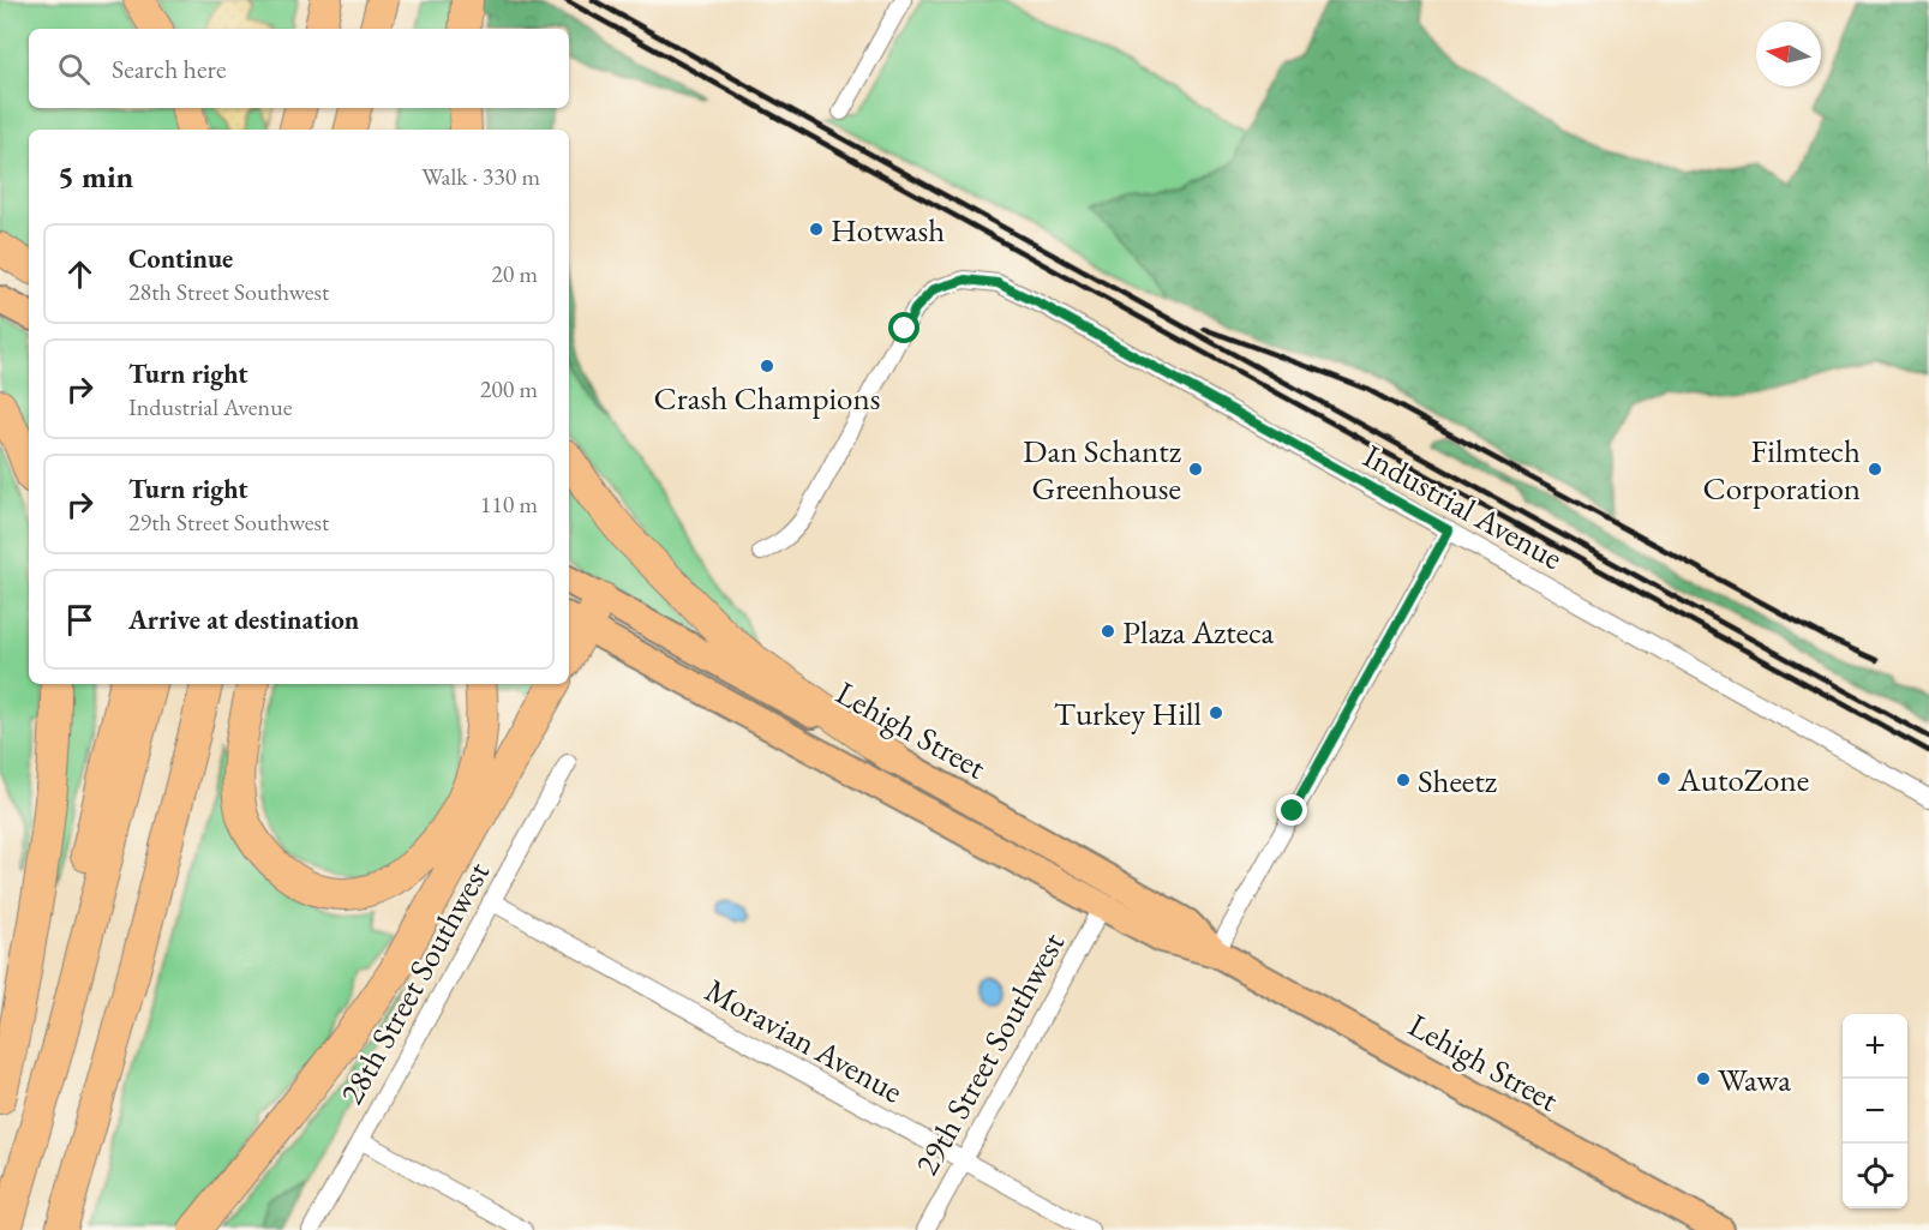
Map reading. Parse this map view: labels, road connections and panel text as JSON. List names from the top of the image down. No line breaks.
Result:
{"streets":{"highway":["Lehigh Street"],"street":["Industrial Avenue","28th Street Southwest","Moravian Avenue","29th Street Southwest"]},"crossings":[["Lehigh Street","29th Street Southwest"],["28th Street Southwest","Moravian Avenue"],["Moravian Avenue","29th Street Southwest"]],"places":["Hotwash","Crash Champions","Dan Schantz Greenhouse","Filmtech Corporation","Plaza Azteca","Turkey Hill","AutoZone","Sheetz","Wawa"],"north":"left","page":{"search":"Search here","heading":["5 min","Walk · 330 m"],"list":[["Continue","28th Street Southwest","20 m"],["Turn right","Industrial Avenue","200 m"],["Turn right","29th Street Southwest","110 m"],"Arrive at destination"],"map_buttons":["+","−"]}}
